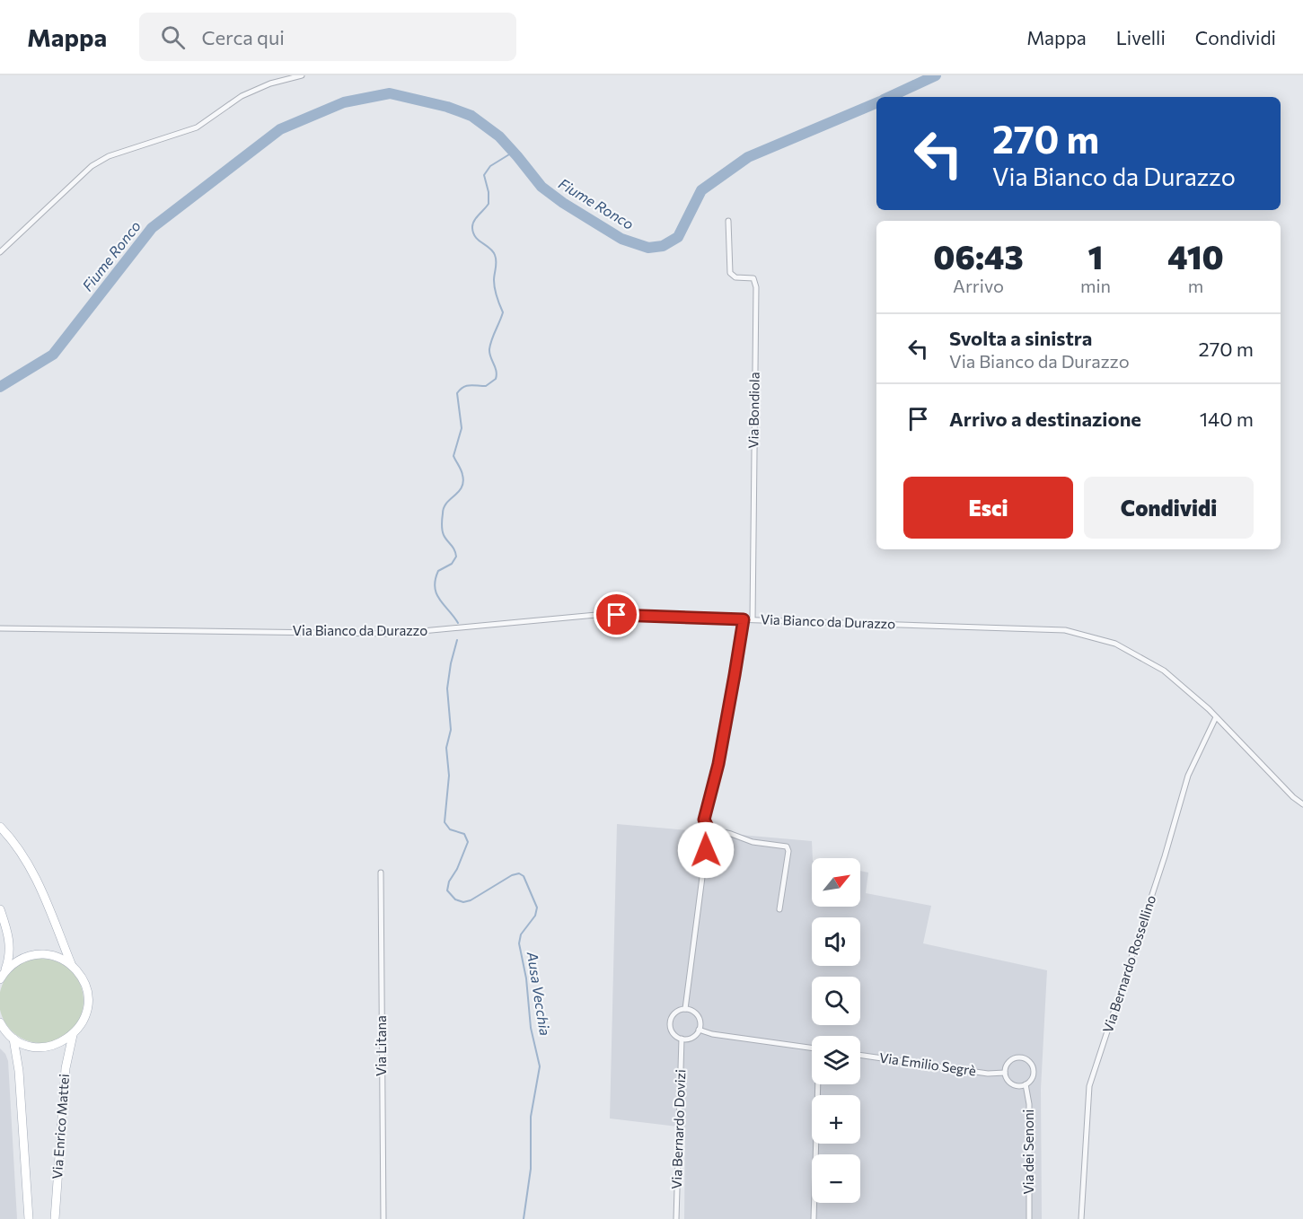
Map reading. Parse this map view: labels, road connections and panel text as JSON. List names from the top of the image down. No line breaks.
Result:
{"streets":{"main road":["Via Enrico Mattei"],"street":["Via Bondiola","Via Bianco da Durazzo","Via Bernardo Rossellino","Via Litana","Via Emilio Segrè","Via Bernardo Dovizi","Via dei Senoni"]},"crossings":[["Via Bondiola","Via Bianco da Durazzo"],["Via Bianco da Durazzo","Via Bernardo Rossellino"],["Via Emilio Segrè","Via dei Senoni"]],"water":["Fiume Ronco","Ausa Vecchia"],"north":"top right","page":{"header":"Mappa","search":"Cerca qui","nav":["Mappa","Livelli","Condividi"],"turn":["270 m","Via Bianco da Durazzo"],"eta":["06:43","Arrivo","1","min","410","m"],"list":[{"name":"Svolta a sinistra","note":"Via Bianco da Durazzo","value":"270 m"},{"name":"Arrivo a destinazione","value":"140 m"}],"buttons":["Esci","Condividi"],"map_buttons":["+","−"]}}
